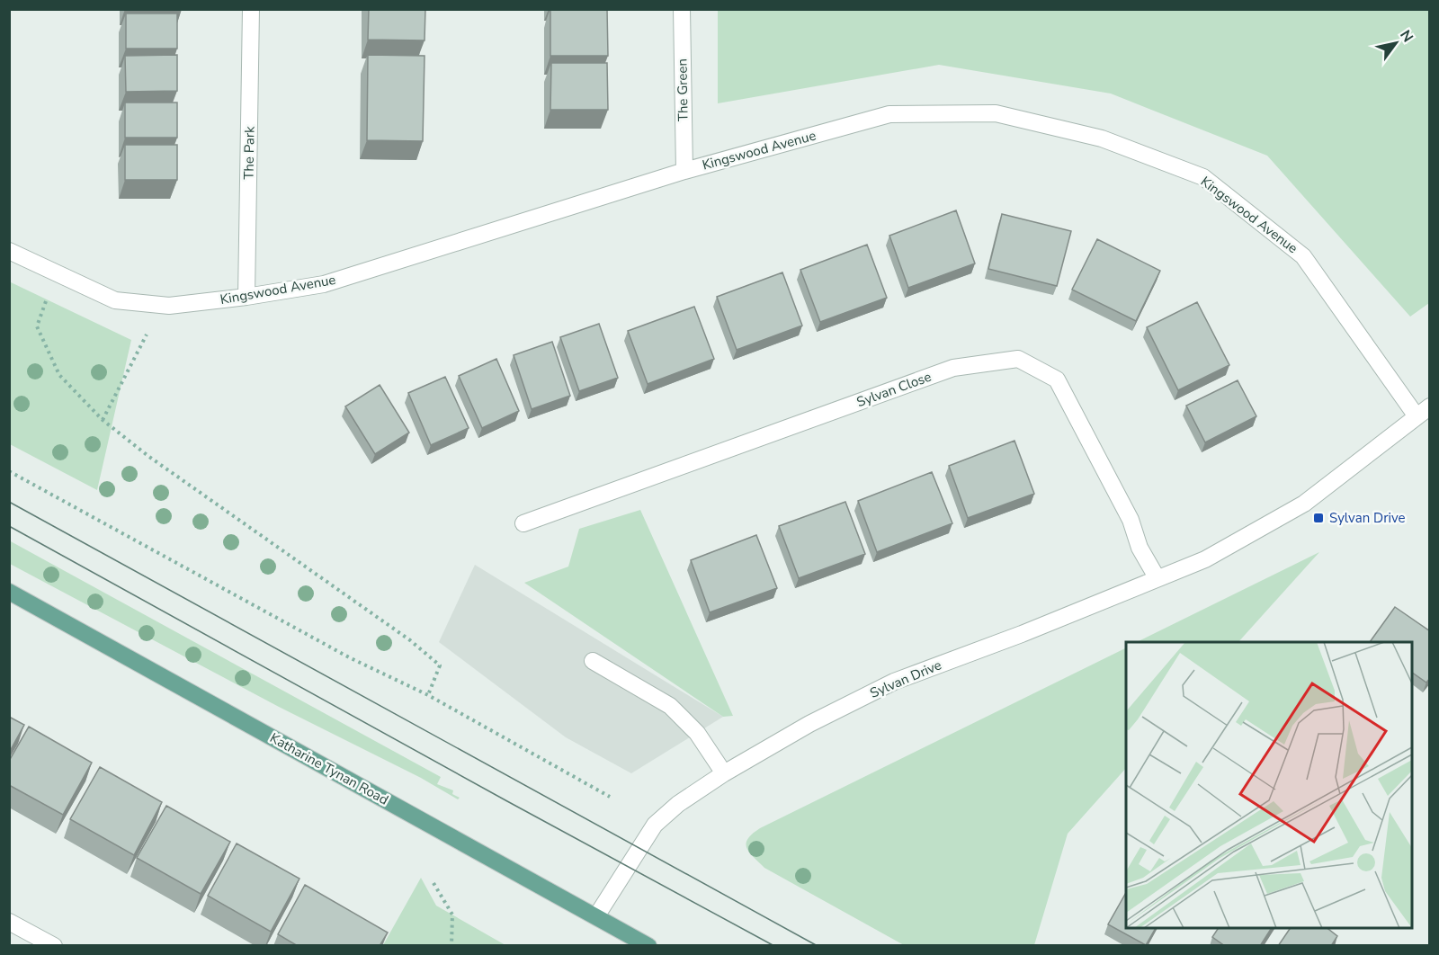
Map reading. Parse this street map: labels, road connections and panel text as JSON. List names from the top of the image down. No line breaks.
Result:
{"streets":{"main road":["Katharine Tynan Road"],"street":["The Green","Kingswood Avenue","The Park","Sylvan Close","Sylvan Drive"]},"crossings":[["The Green","Kingswood Avenue"],["Kingswood Avenue","The Park"],["Kingswood Avenue","Sylvan Drive"],["Sylvan Close","Sylvan Drive"],["Sylvan Drive","Katharine Tynan Road"]],"places":{"transit":["Sylvan Drive"]},"north":"top right"}
